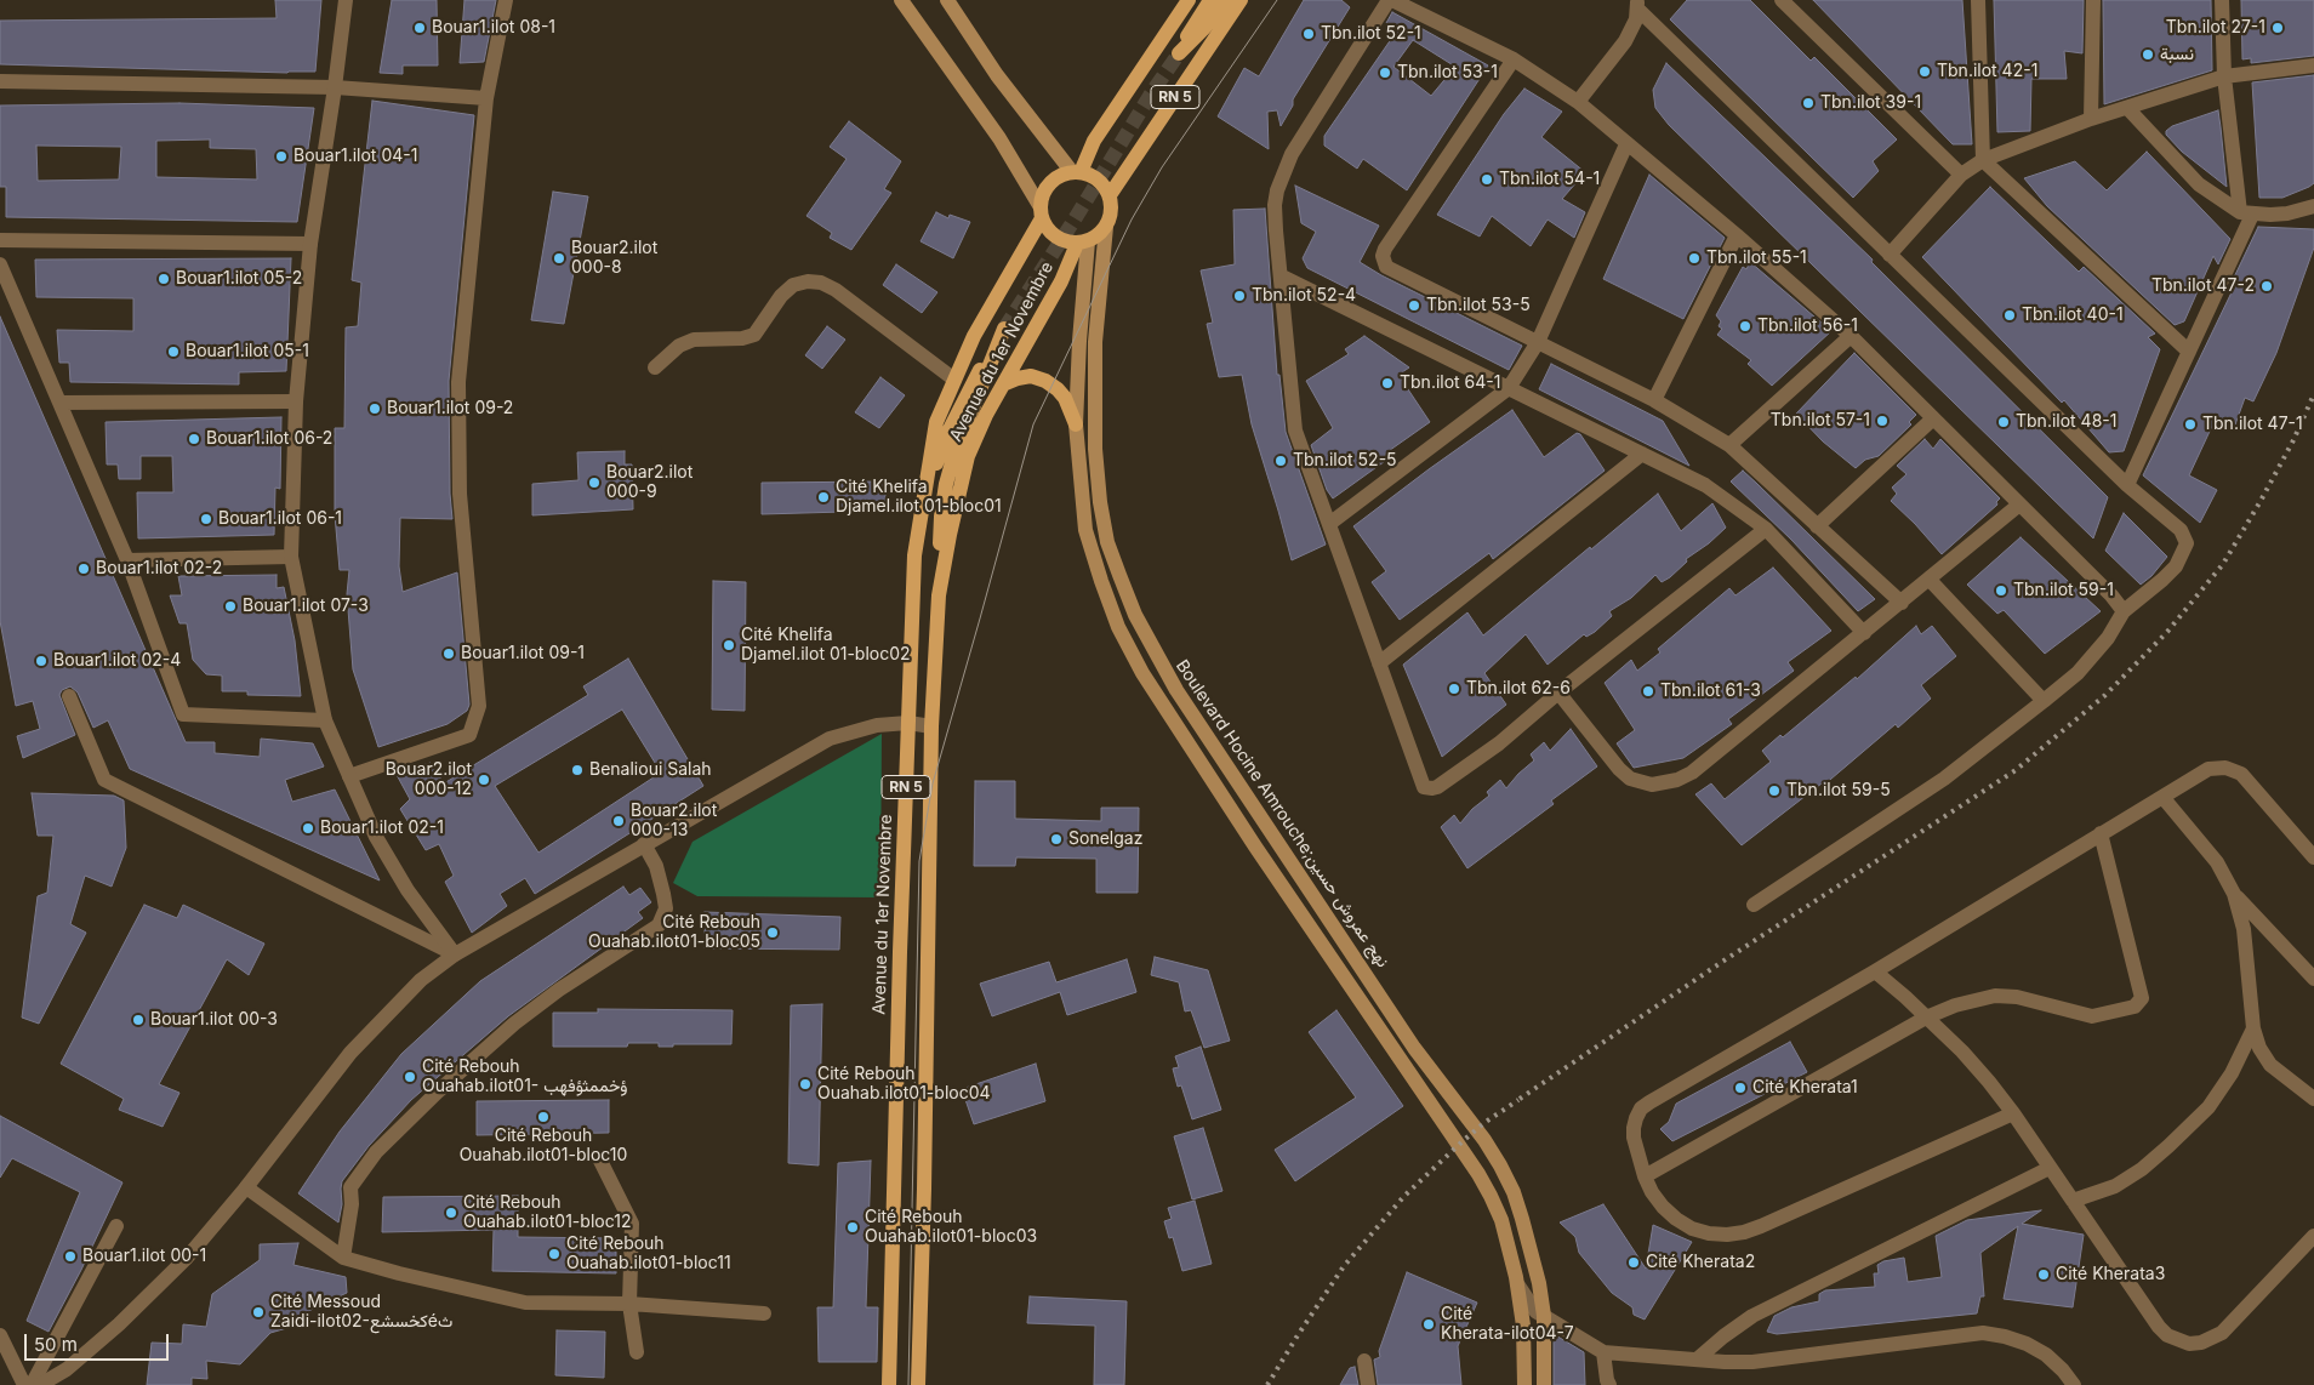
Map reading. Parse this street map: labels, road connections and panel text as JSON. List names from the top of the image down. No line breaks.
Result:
{"streets":{"main road":["RN 5","Avenue du 1er Novembre","Boulevard Hocine Amrouche;نهج عمروش حسين"]},"crossings":[["RN 5","Avenue du 1er Novembre"],["RN 5","Boulevard Hocine Amrouche;نهج عمروش حسين"],["Avenue du 1er Novembre","Boulevard Hocine Amrouche;نهج عمروش حسين"]],"places":["Bouar1.ilot 08-1","Tbn.ilot 27-1","Tbn.ilot 52-1","نسبة","Tbn.ilot 42-1","Tbn.ilot 53-1","Tbn.ilot 39-1","Bouar1.ilot 04-1","Tbn.ilot 54-1","Bouar2.ilot 000-8","Tbn.ilot 55-1","Bouar1.ilot 05-2","Tbn.ilot 47-2","Tbn.ilot 52-4","Tbn.ilot 53-5","Tbn.ilot 40-1","Tbn.ilot 56-1","Bouar1.ilot 05-1","Tbn.ilot 64-1","Bouar1.ilot 09-2","Tbn.ilot 57-1","Tbn.ilot 48-1","Tbn.ilot 47-1","Bouar1.ilot 06-2","Tbn.ilot 52-5","Bouar2.ilot 000-9","Cité Khelifa Djamel.ilot 01-bloc01","Bouar1.ilot 06-1","Bouar1.ilot 02-2","Tbn.ilot 59-1","Bouar1.ilot 07-3","Cité Khelifa Djamel.ilot 01-bloc02","Bouar1.ilot 09-1","Bouar1.ilot 02-4","Tbn.ilot 62-6","Tbn.ilot 61-3","Benalioui Salah","Bouar2.ilot 000-12","Tbn.ilot 59-5","Bouar2.ilot 000-13","Bouar1.ilot 02-1","Sonelgaz","Cité Rebouh Ouahab.ilot01-bloc05","Bouar1.ilot 00-3","Cité Rebouh Ouahab.ilot01- ؤخممثؤفهب","Cité Rebouh Ouahab.ilot01-bloc04","Cité Kherata1","Cité Rebouh Ouahab.ilot01-bloc10","Cité Rebouh Ouahab.ilot01-bloc12","Cité Rebouh Ouahab.ilot01-bloc03","Cité Rebouh Ouahab.ilot01-bloc11","Bouar1.ilot 00-1","Cité Kherata2","Cité Kherata3","Cité Messoud Zaidi-ilot02-كخسشعéث","Cité Kherata-ilot04-7"],"scale_bar":"50 m"}
